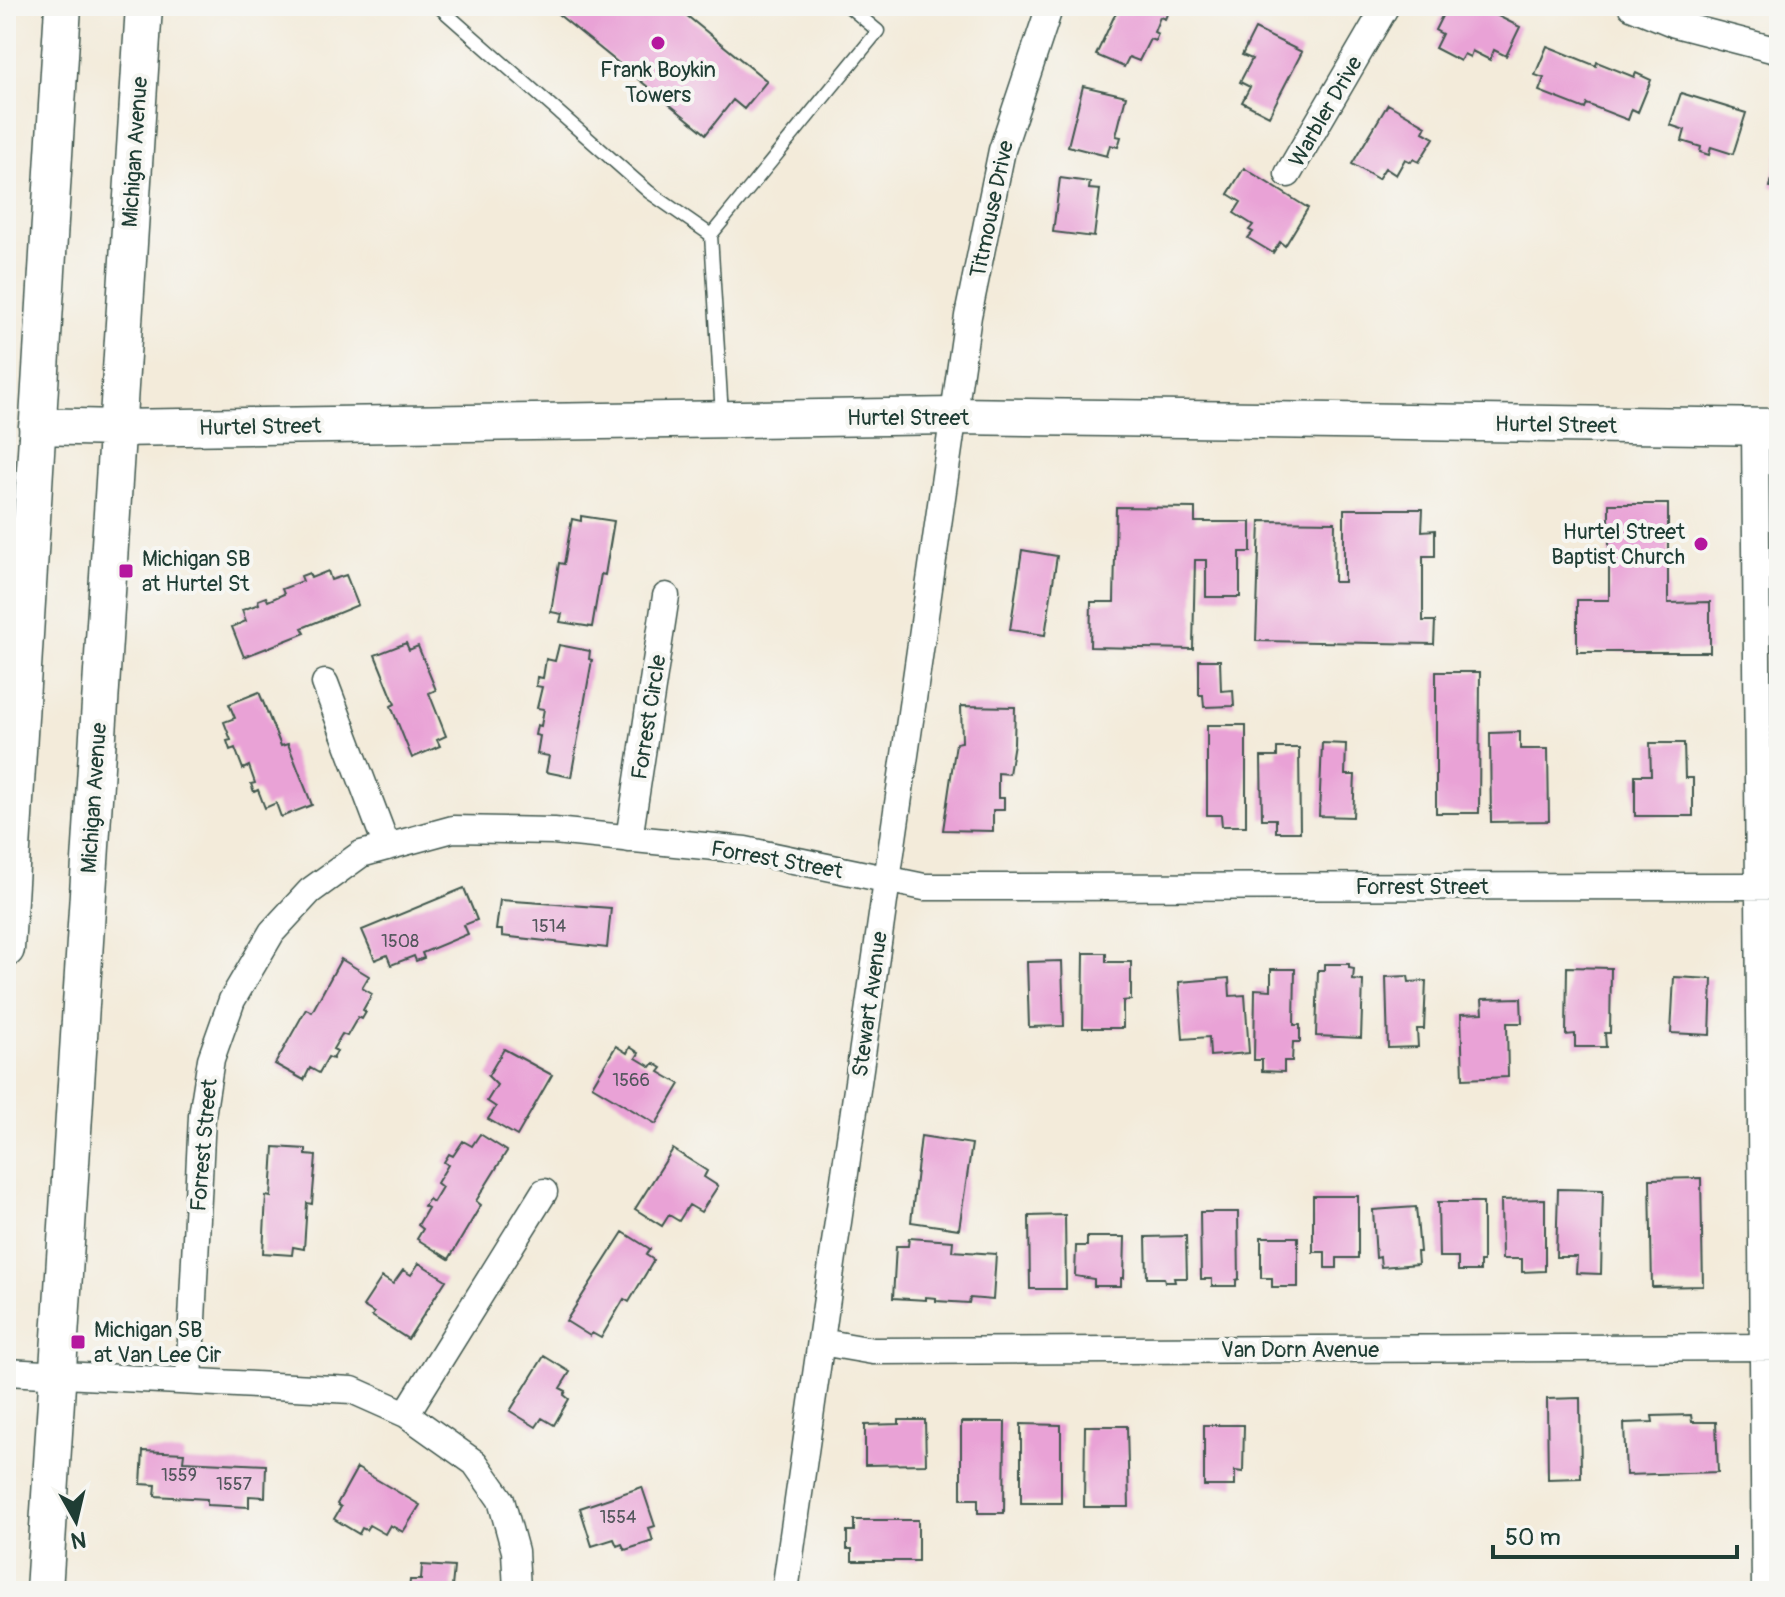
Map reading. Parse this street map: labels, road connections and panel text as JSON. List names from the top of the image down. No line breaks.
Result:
{"streets":{"main road":["Michigan Avenue","Hurtel Street"],"street":["Warbler Drive","Titmouse Drive","Forrest Circle","Forrest Street","Stewart Avenue","Van Dorn Avenue"]},"crossings":[["Michigan Avenue","Hurtel Street"],["Titmouse Drive","Hurtel Street"],["Titmouse Drive","Stewart Avenue"],["Hurtel Street","Stewart Avenue"],["Forrest Circle","Forrest Street"],["Forrest Street","Stewart Avenue"],["Stewart Avenue","Van Dorn Avenue"]],"places":{"other":["Frank Boykin Towers","Hurtel Street Baptist Church"],"transit":["Michigan SB at Hurtel St","Michigan SB at Van Lee Cir"]},"house_numbers":["1514","1508","1566","1559","1557","1554"],"scale_bar":"50 m","north":"bottom"}
